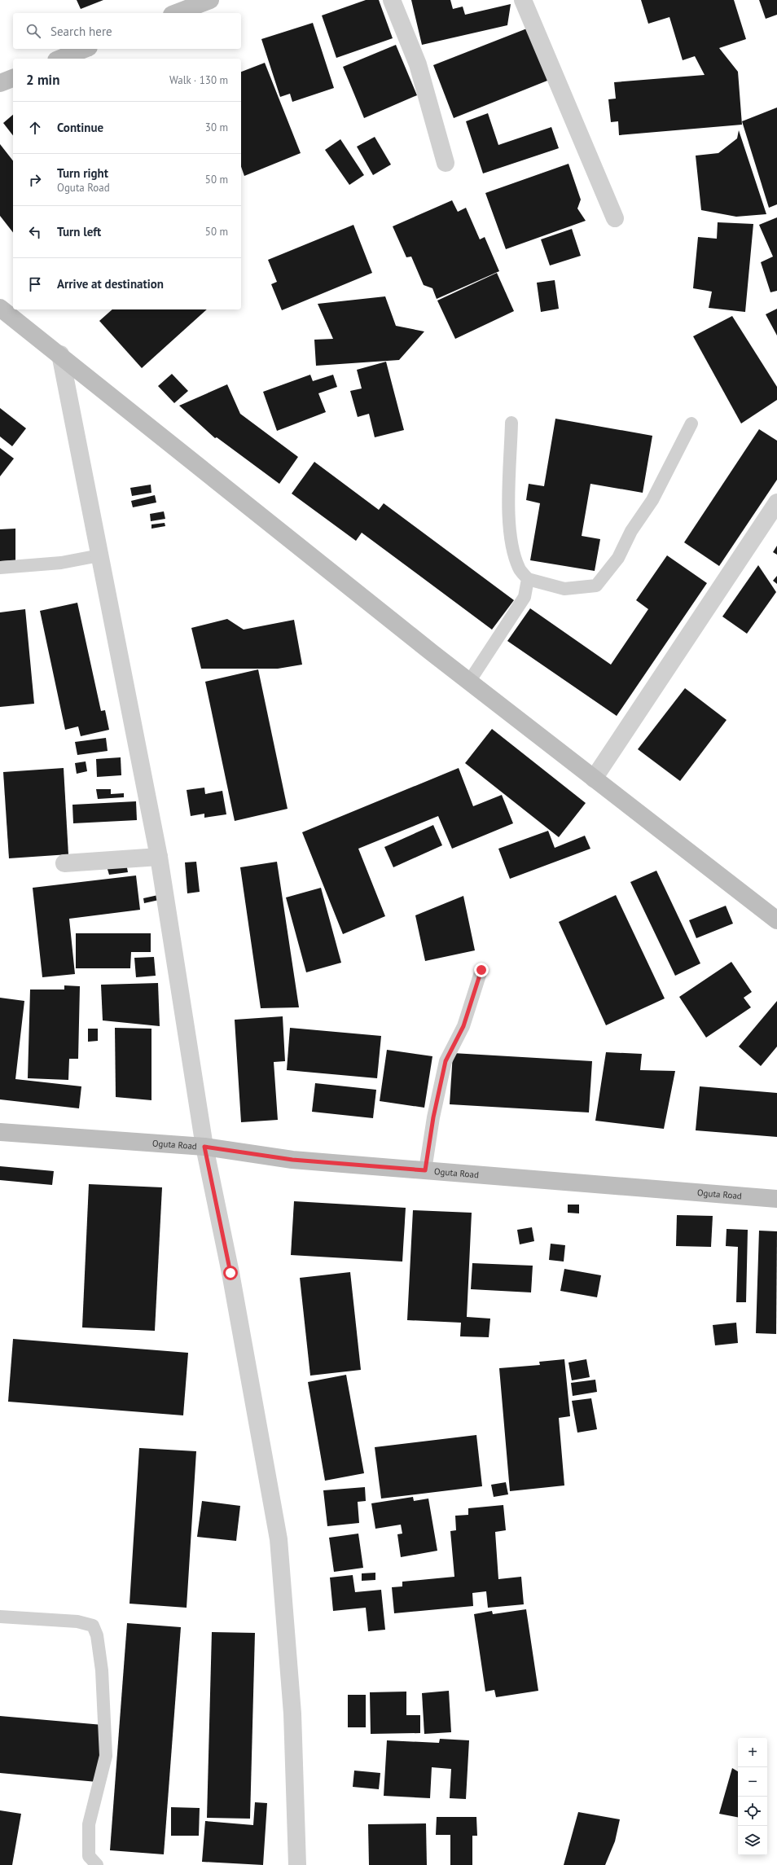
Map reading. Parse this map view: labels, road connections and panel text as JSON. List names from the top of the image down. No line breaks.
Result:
{"streets":{"street":["Oguta Road"]},"page":{"search":"Search here","heading":["2 min","Walk · 130 m"],"list":[["Continue","30 m"],["Turn right","Oguta Road","50 m"],["Turn left","50 m"],"Arrive at destination"],"map_buttons":["+","−"]}}
